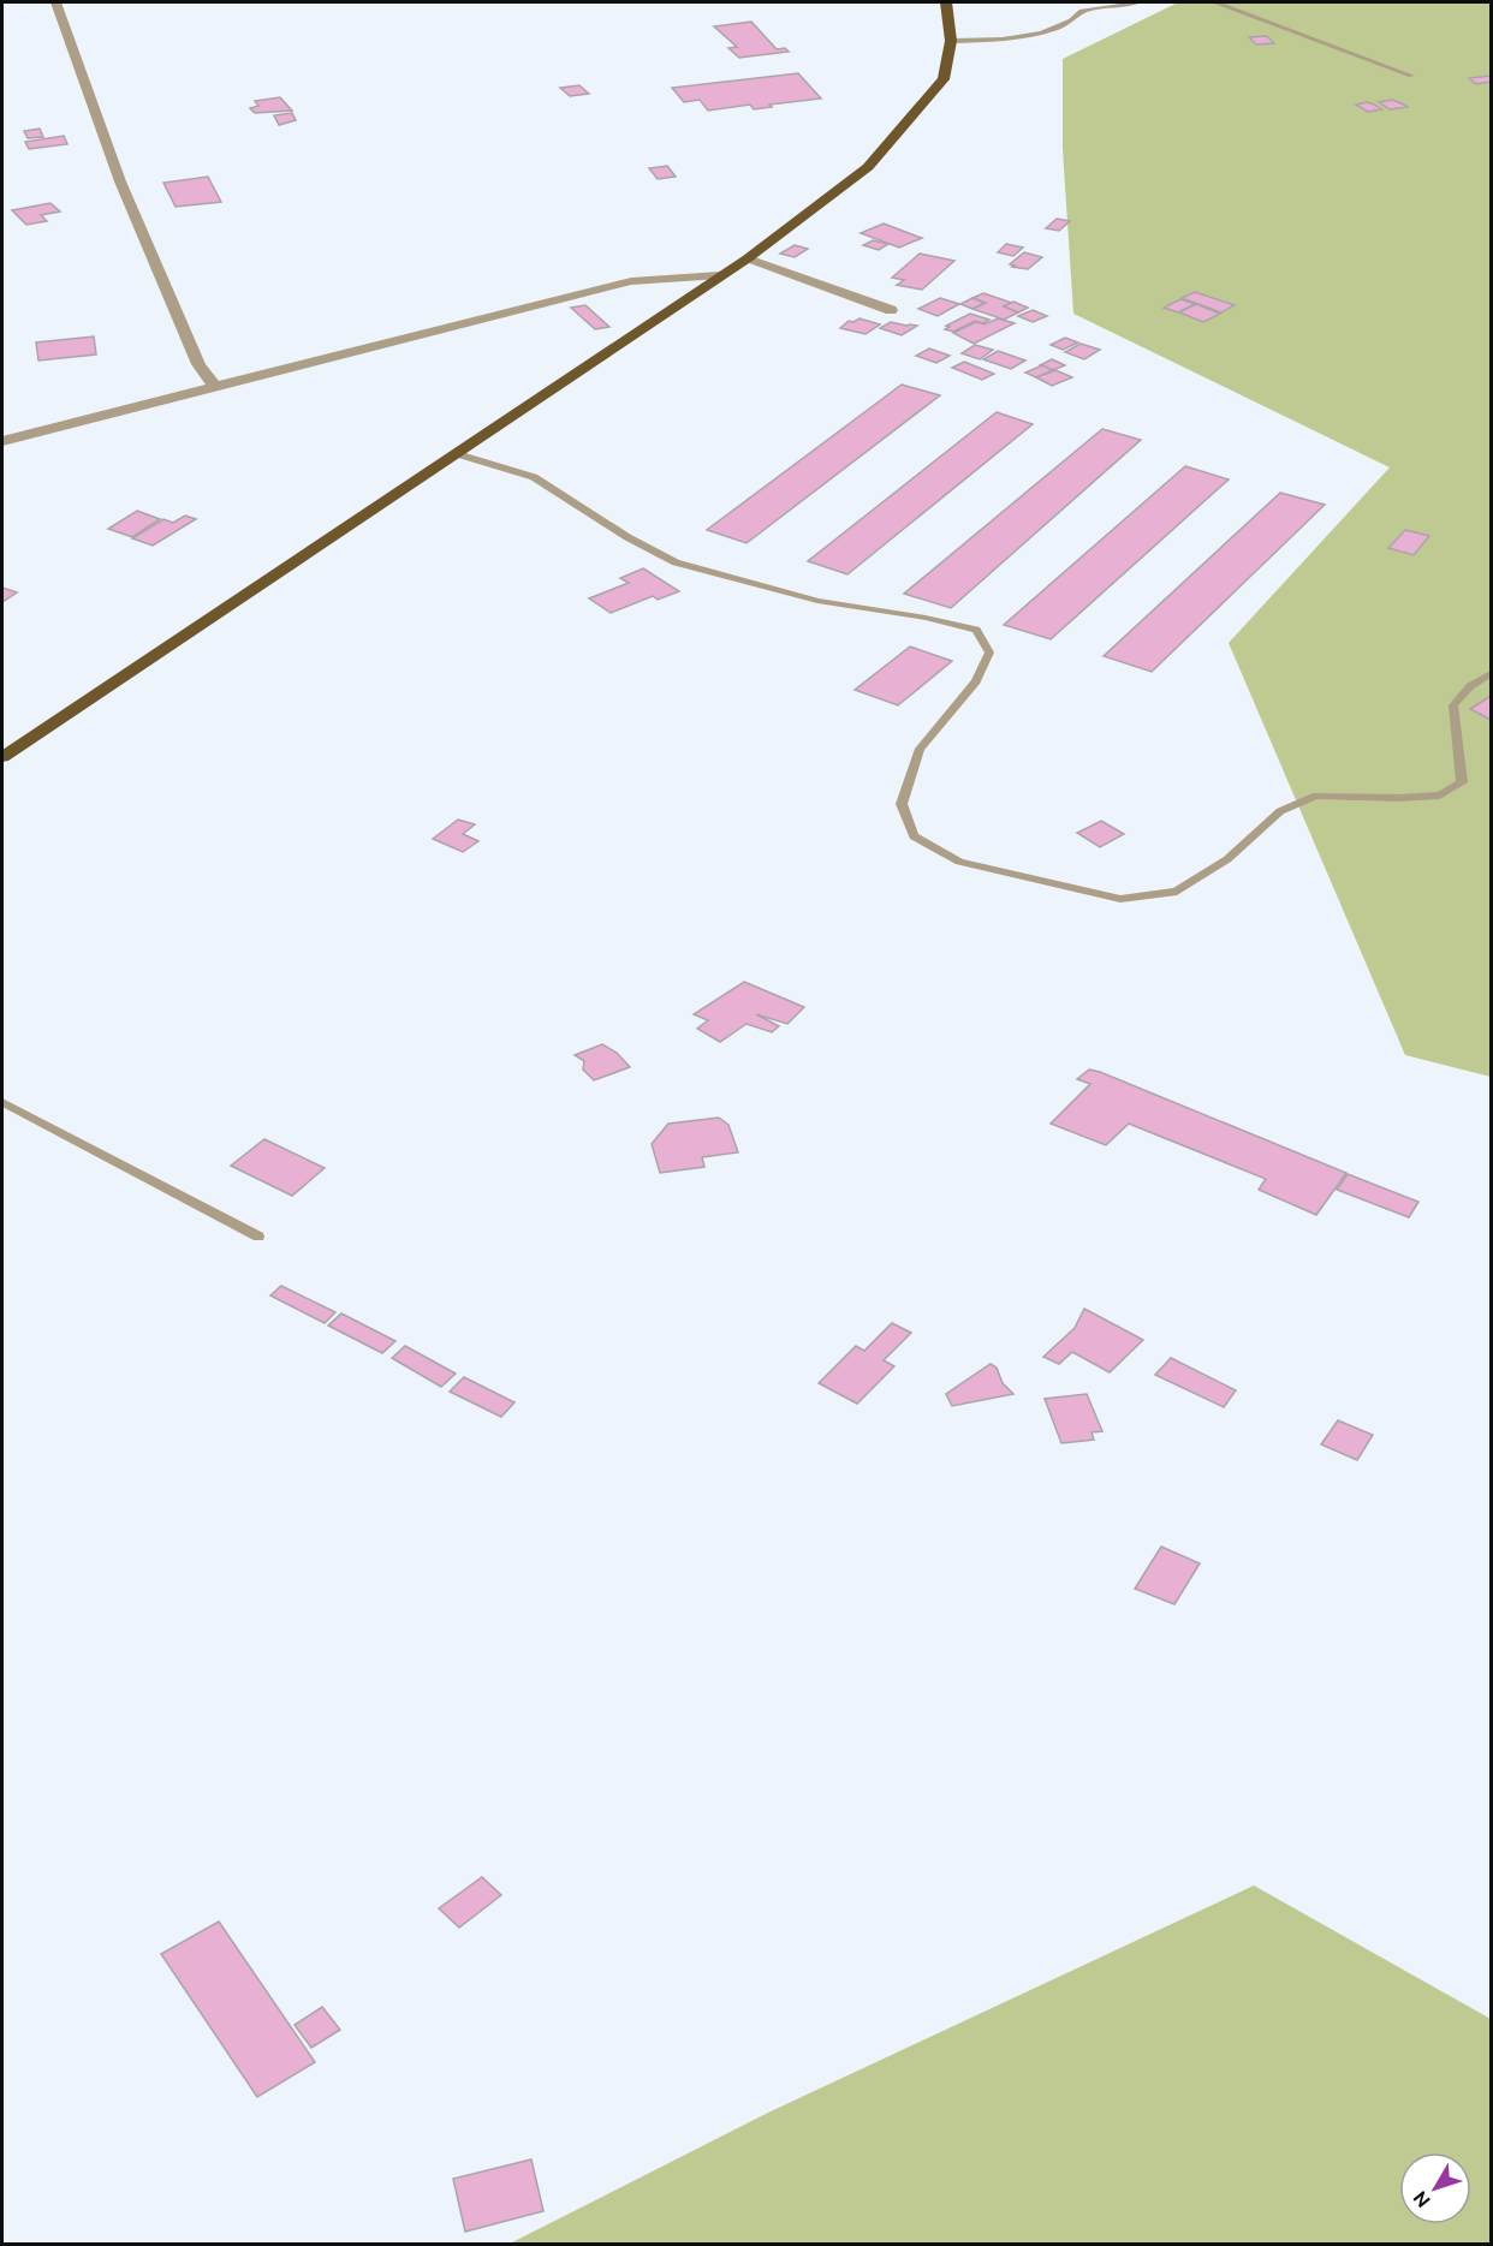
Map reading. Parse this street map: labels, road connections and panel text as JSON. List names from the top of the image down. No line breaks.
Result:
{"north":"bottom left"}
